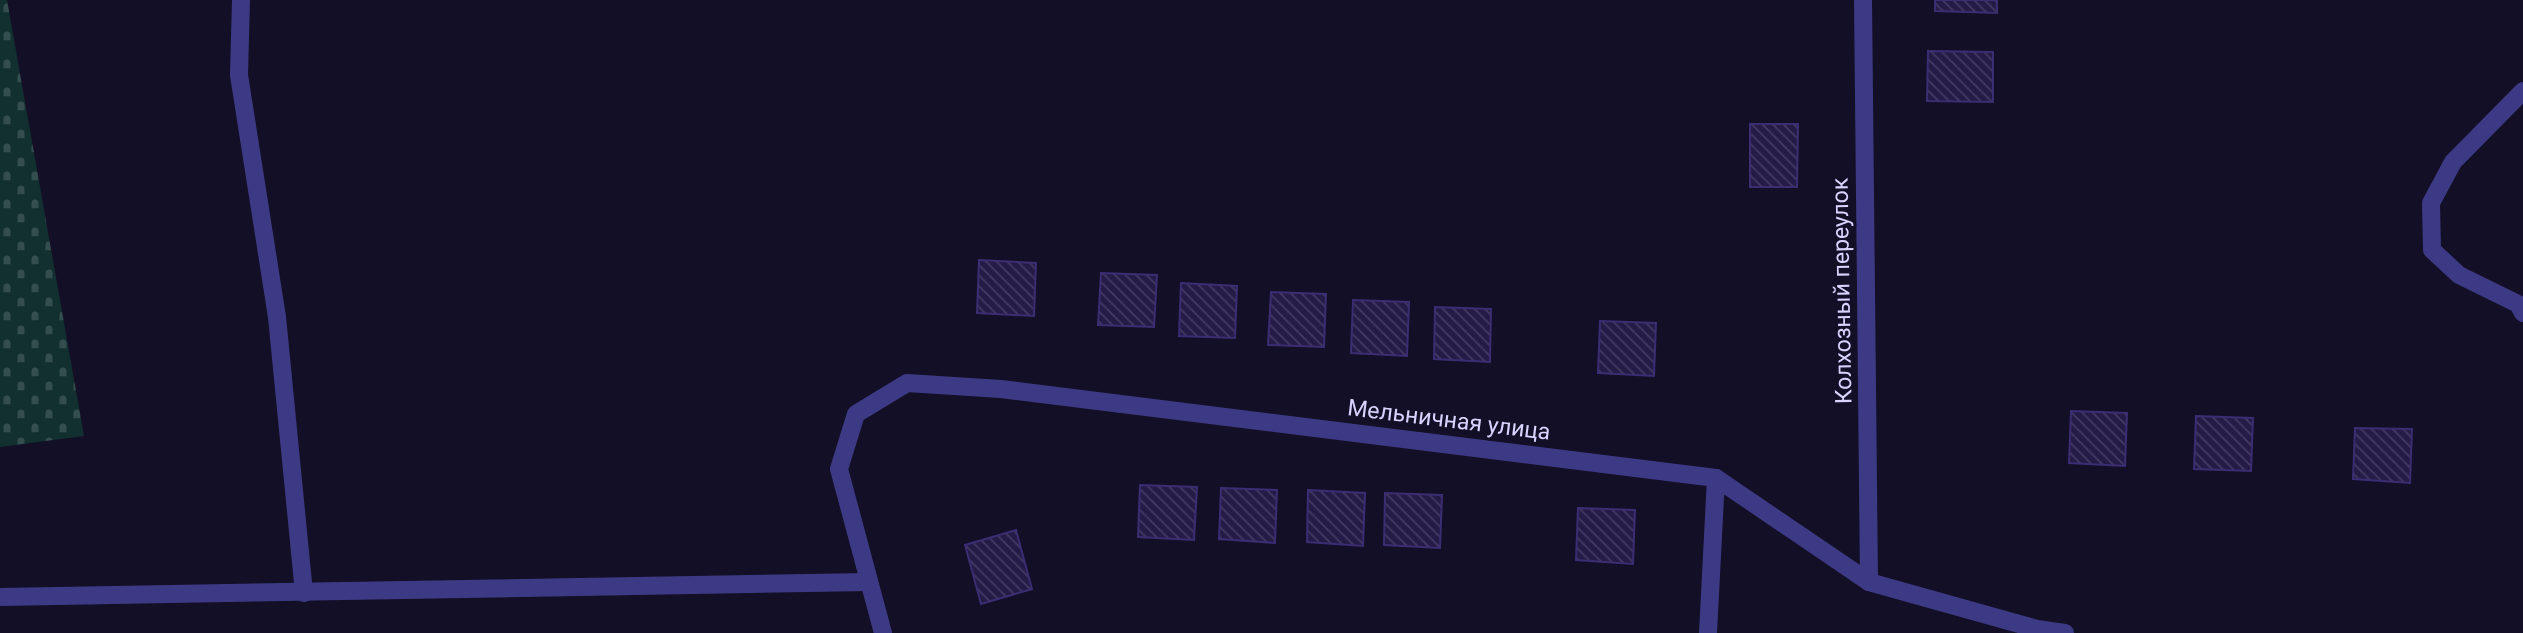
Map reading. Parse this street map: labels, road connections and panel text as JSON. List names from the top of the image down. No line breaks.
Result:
{"streets":{"street":["Колхозный переулок","Мельничная улица"]},"crossings":[["Колхозный переулок","Мельничная улица"]]}
